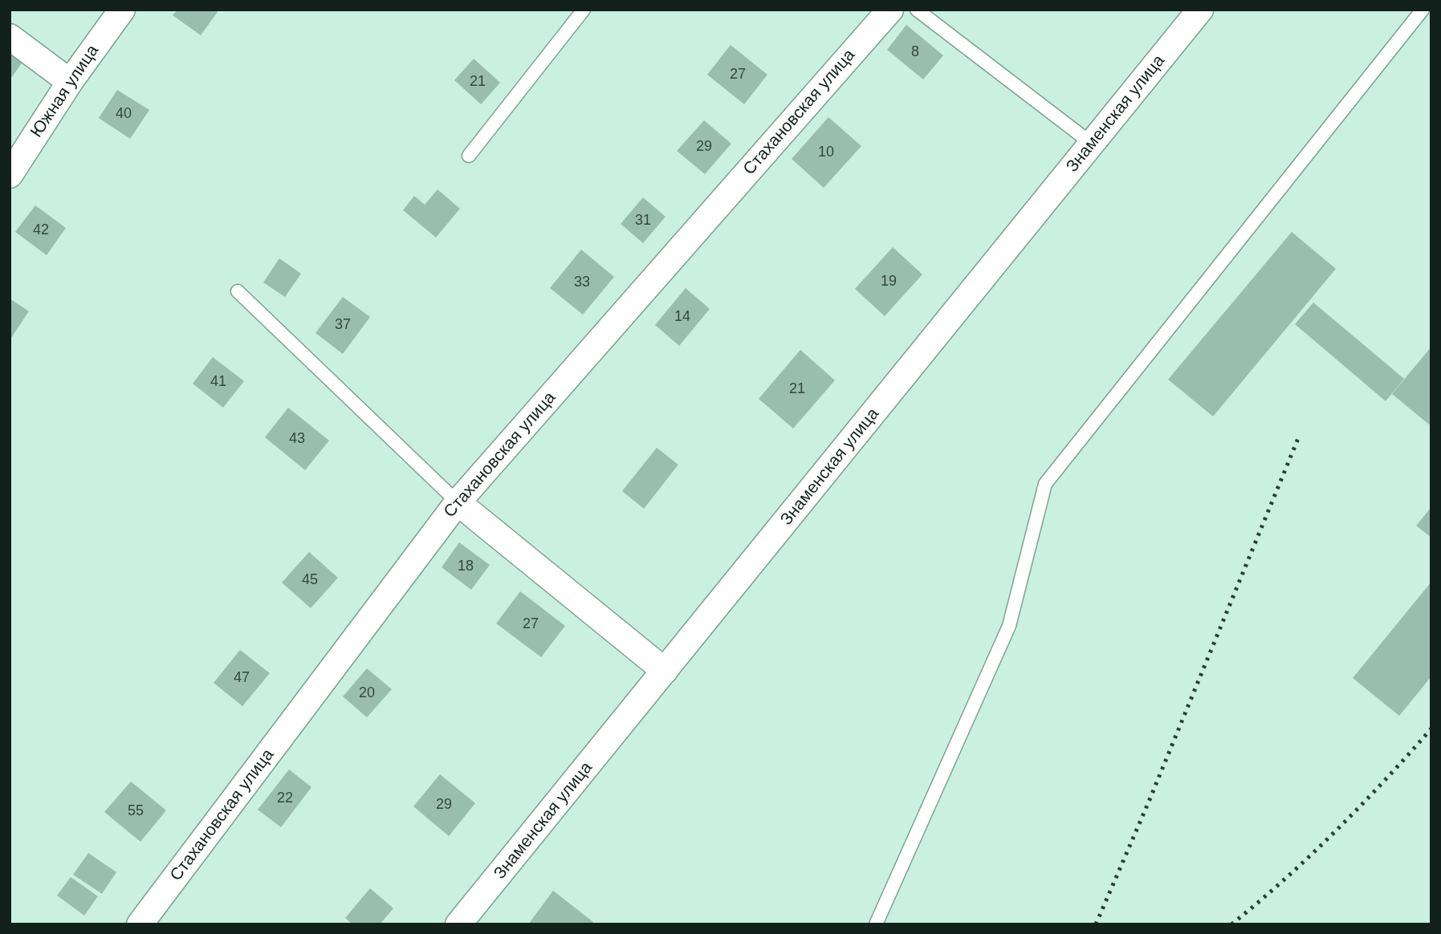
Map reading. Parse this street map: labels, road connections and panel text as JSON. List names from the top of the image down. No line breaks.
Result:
{"streets":{"street":["Южная улица","Стахановская улица","Знаменская улица"]},"house_numbers":["8","27","21","40","29","10","31","42","19","33","14","37","41","21","43","18","45","27","47","20","22","29","55"]}
